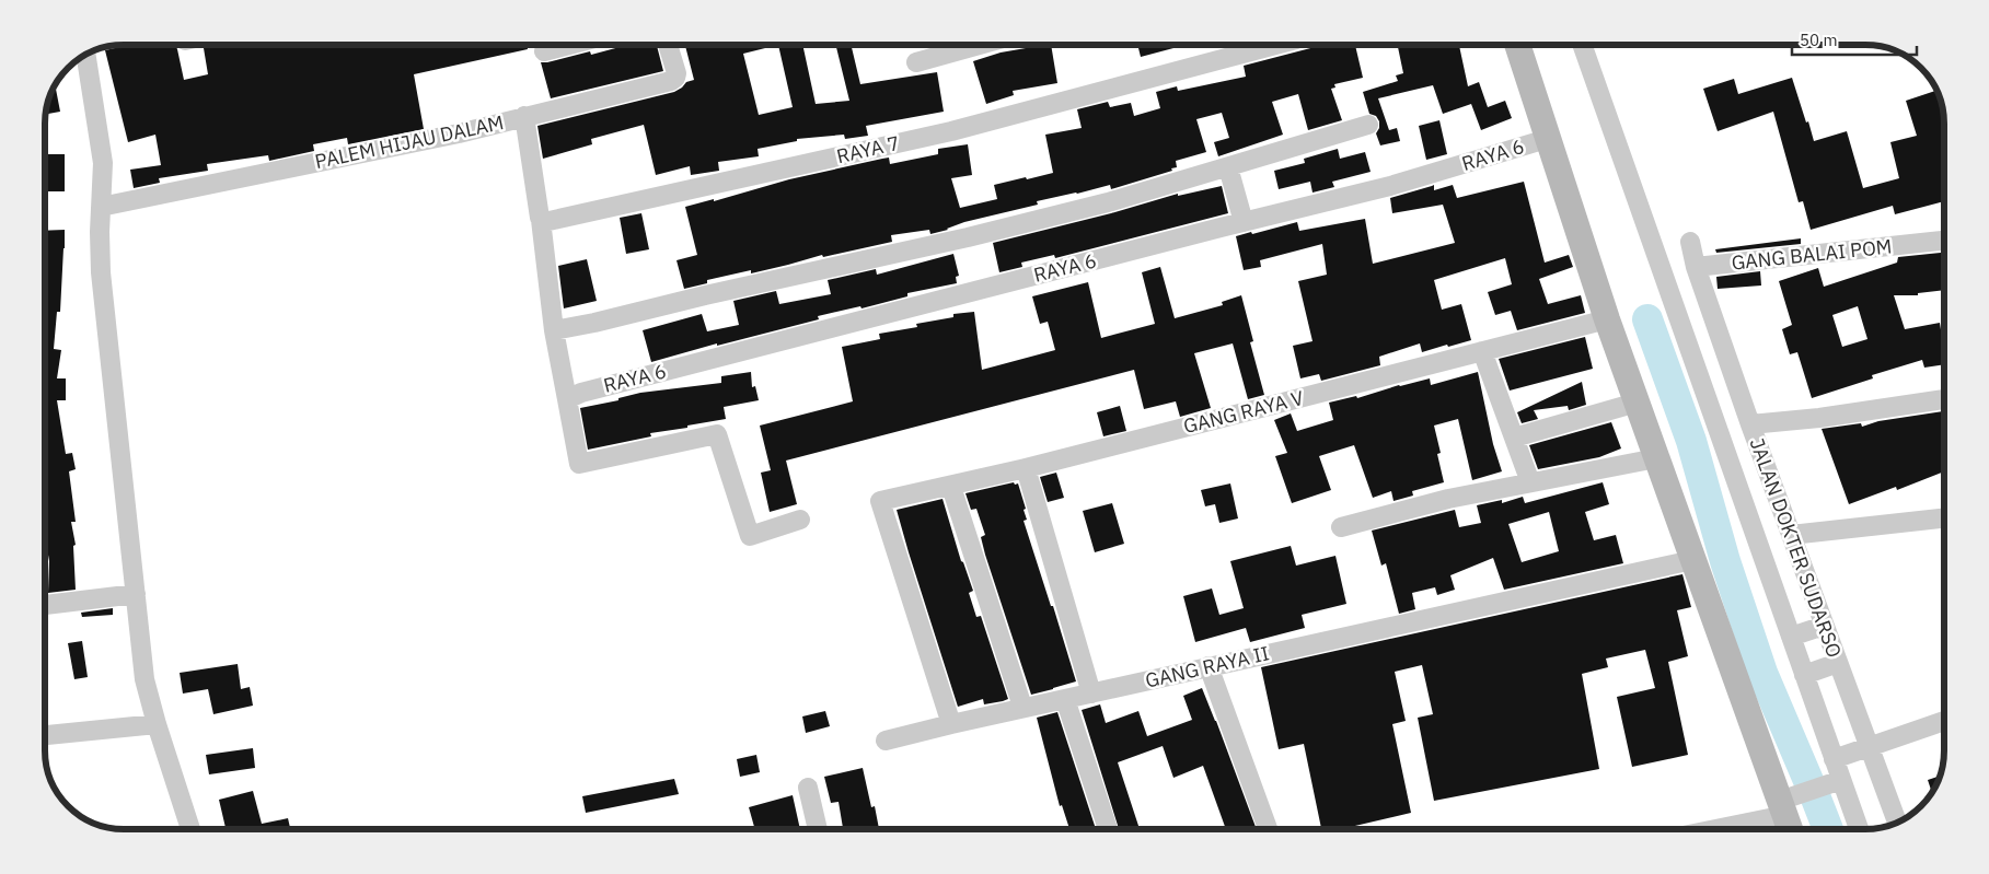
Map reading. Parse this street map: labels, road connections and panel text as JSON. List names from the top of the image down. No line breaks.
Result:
{"streets":{"street":["PALEM HIJAU DALAM","RAYA 7","RAYA 6","GANG BALAI POM","GANG RAYA V","JALAN DOKTER SUDARSO","GANG RAYA II"]},"crossings":[["GANG BALAI POM","JALAN DOKTER SUDARSO"],["GANG RAYA V","GANG RAYA II"]],"scale_bar":"50 m"}
